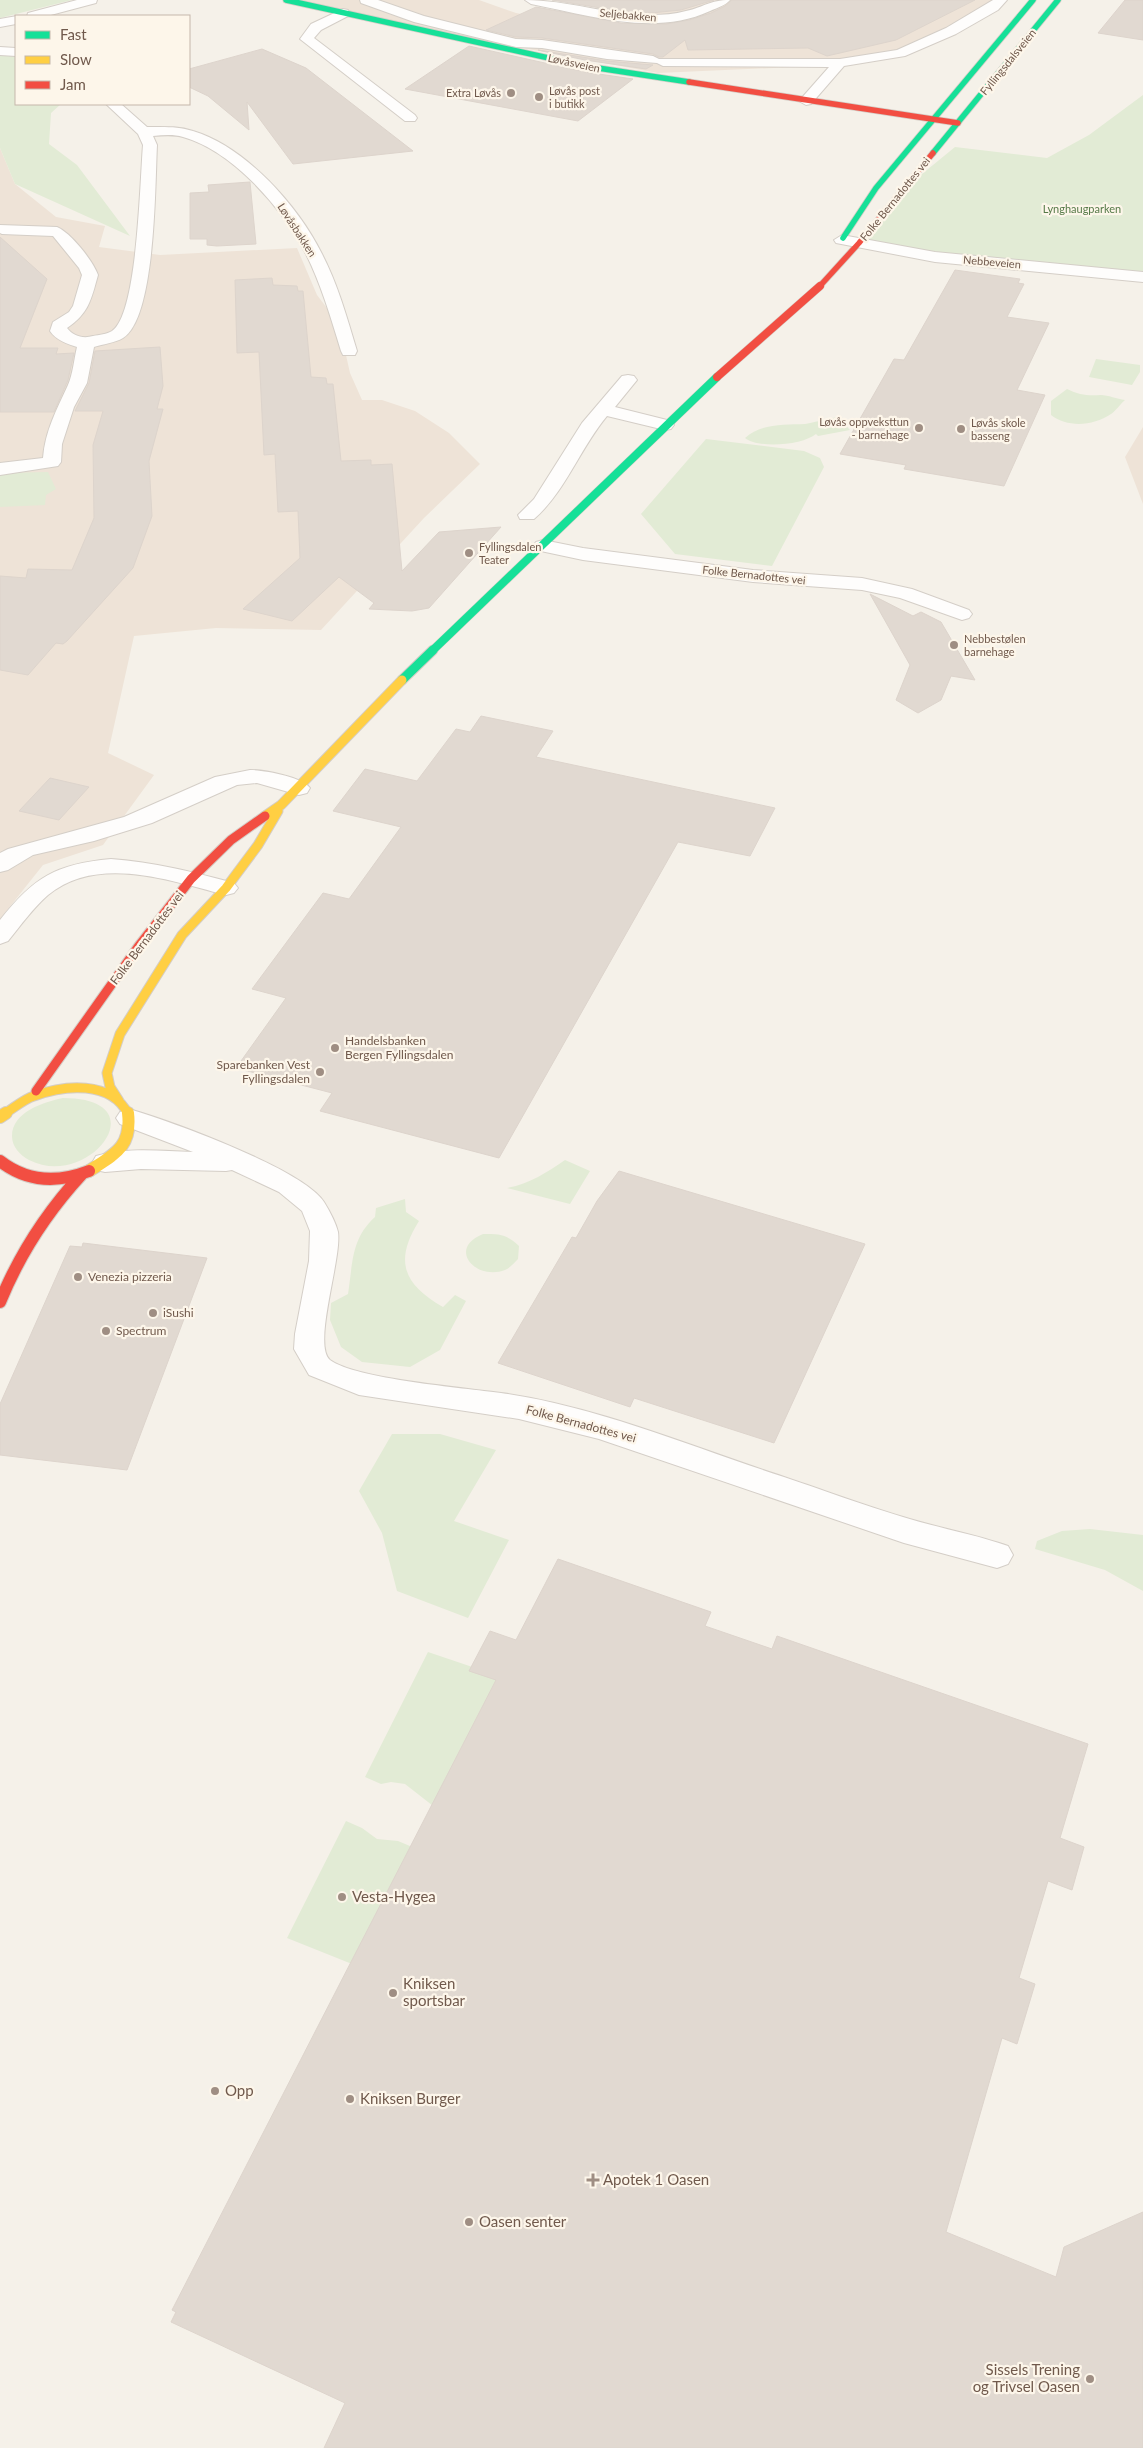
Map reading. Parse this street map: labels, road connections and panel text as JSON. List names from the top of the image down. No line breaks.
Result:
{"streets":{"main road":["Fyllingsdalsveien","Løvåsveien","Folke Bernadottes vei"],"street":["Seljebakken","Løvåsbakken","Nebbeveien"]},"crossings":[["Fyllingsdalsveien","Løvåsveien"],["Fyllingsdalsveien","Folke Bernadottes vei"],["Løvåsveien","Folke Bernadottes vei"],["Folke Bernadottes vei","Nebbeveien"]],"parks":["Lynghaugparken"],"places":{"other":["Extra Løvås","Løvås post i butikk","Løvås oppveksttun - barnehage","Løvås skole basseng","Fyllingsdalen Teater","Nebbestølen barnehage","Handelsbanken Bergen Fyllingsdalen","Sparebanken Vest Fyllingsdalen","Venezia pizzeria","iSushi","Spectrum","Vesta-Hygea","Kniksen sportsbar","Opp","Kniksen Burger","Oasen senter","Sissels Trening og Trivsel Oasen"],"health":["Apotek 1 Oasen"]},"legend":["Fast","Slow","Jam"]}
